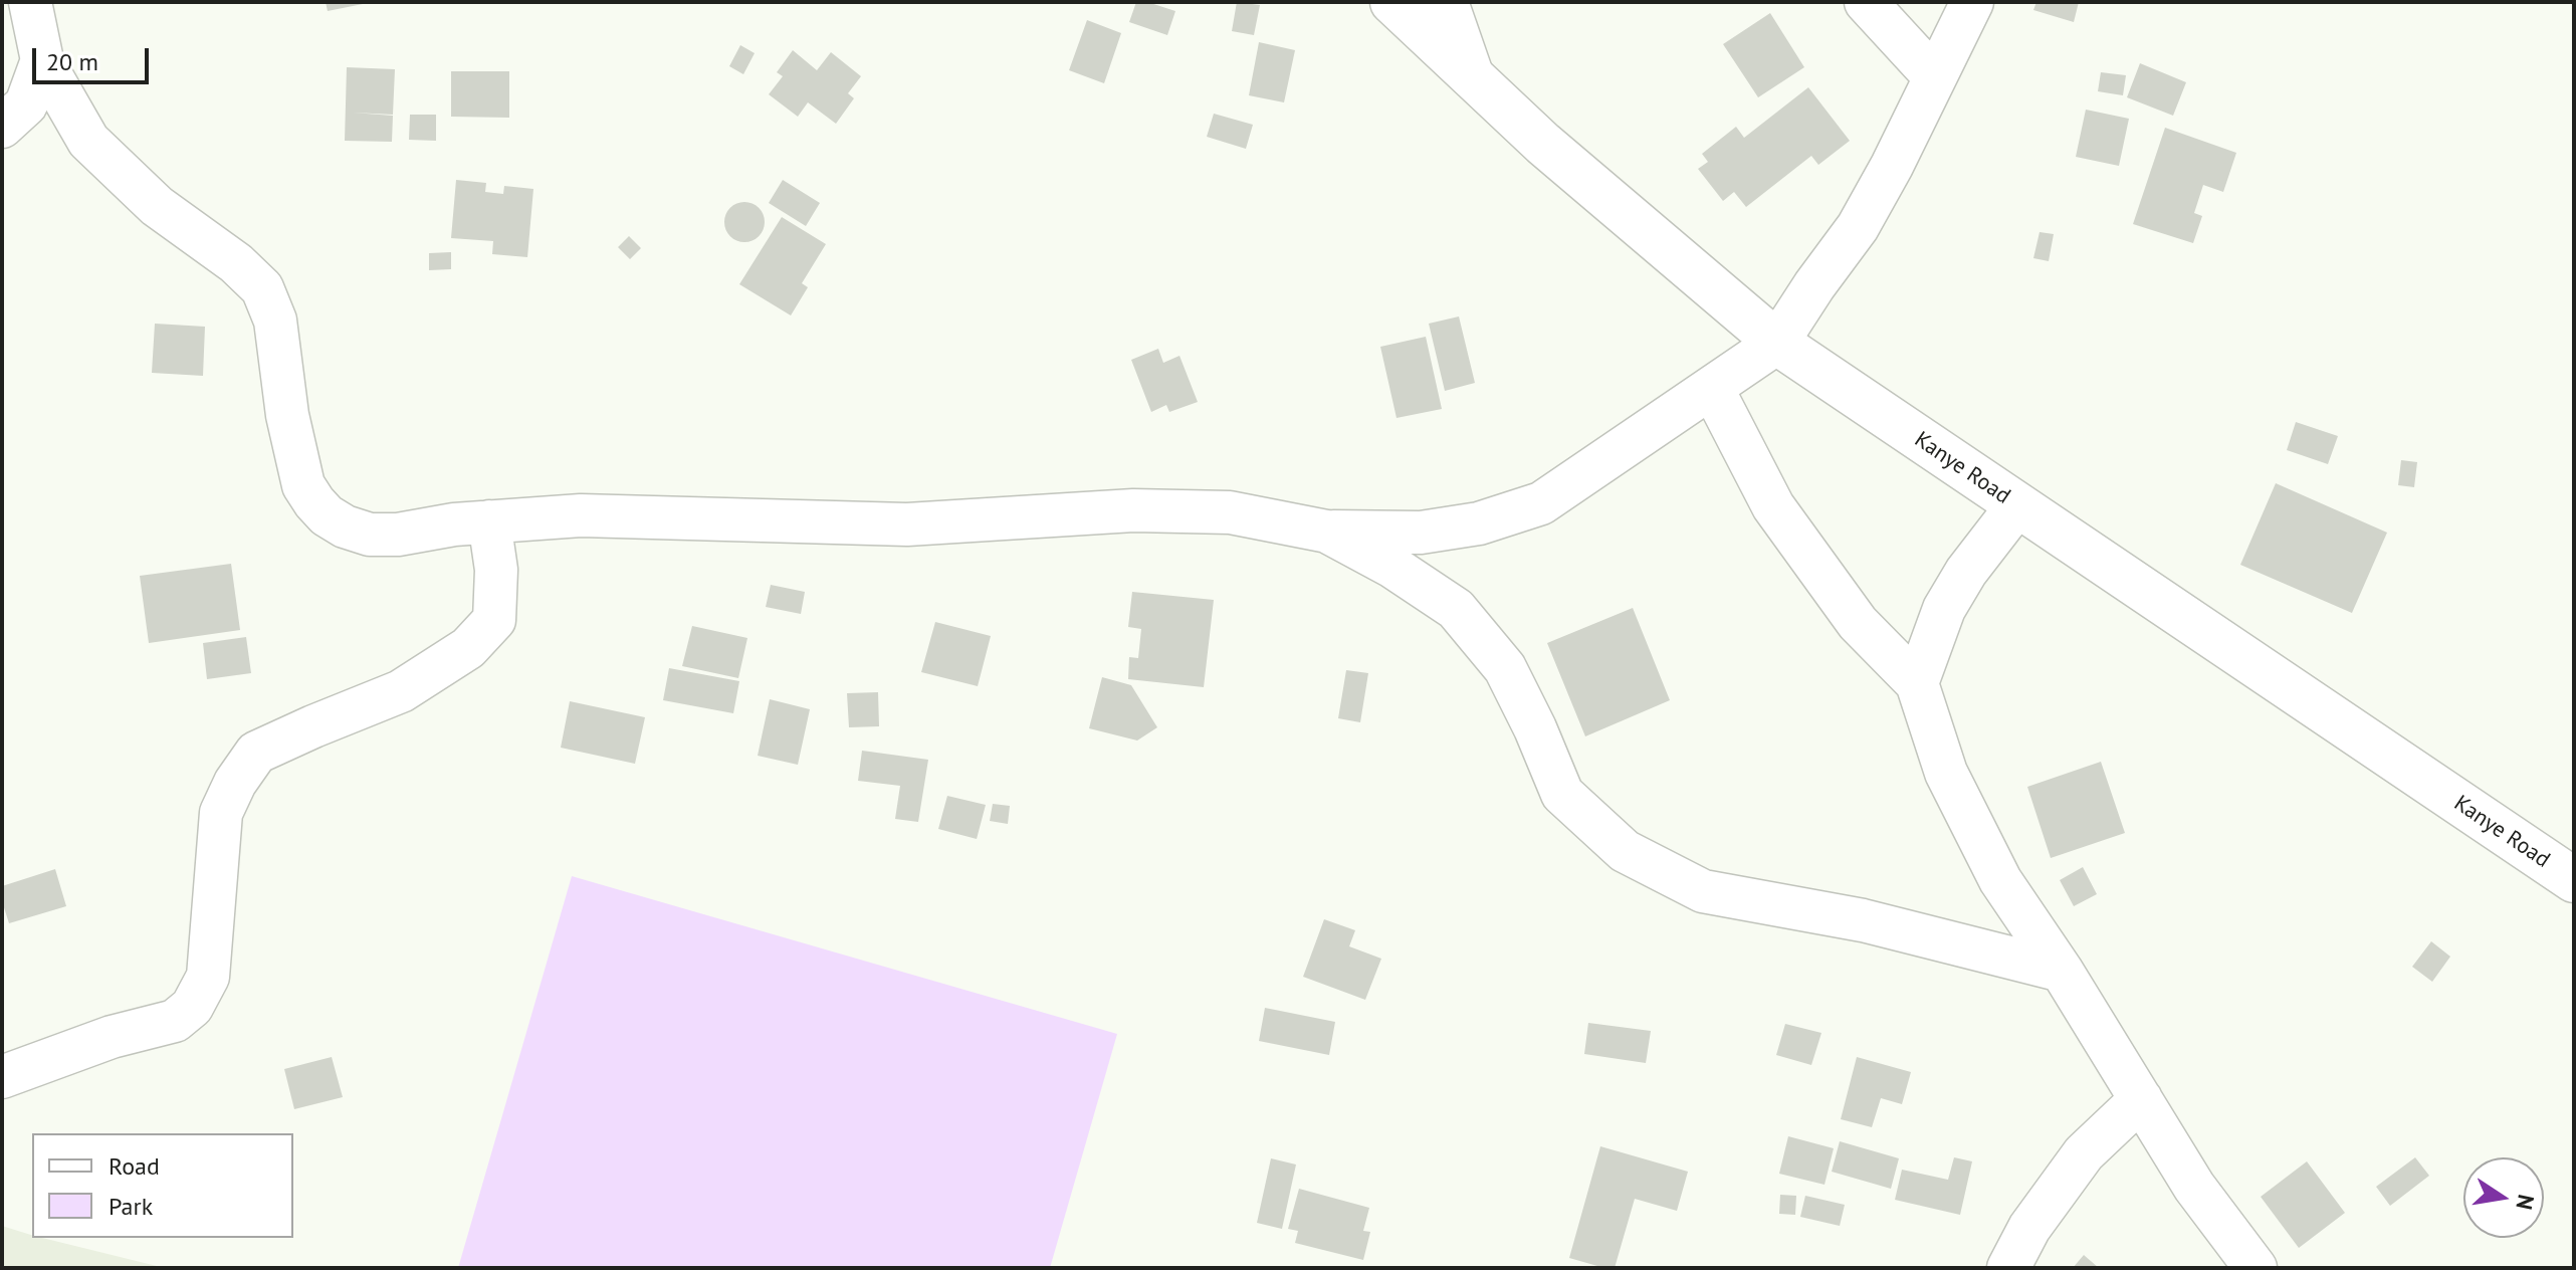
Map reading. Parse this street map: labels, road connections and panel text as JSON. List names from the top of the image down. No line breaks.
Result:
{"streets":{"main road":["Kanye Road"]},"legend":["Road","Park"],"scale_bar":"20 m","north":"right"}
